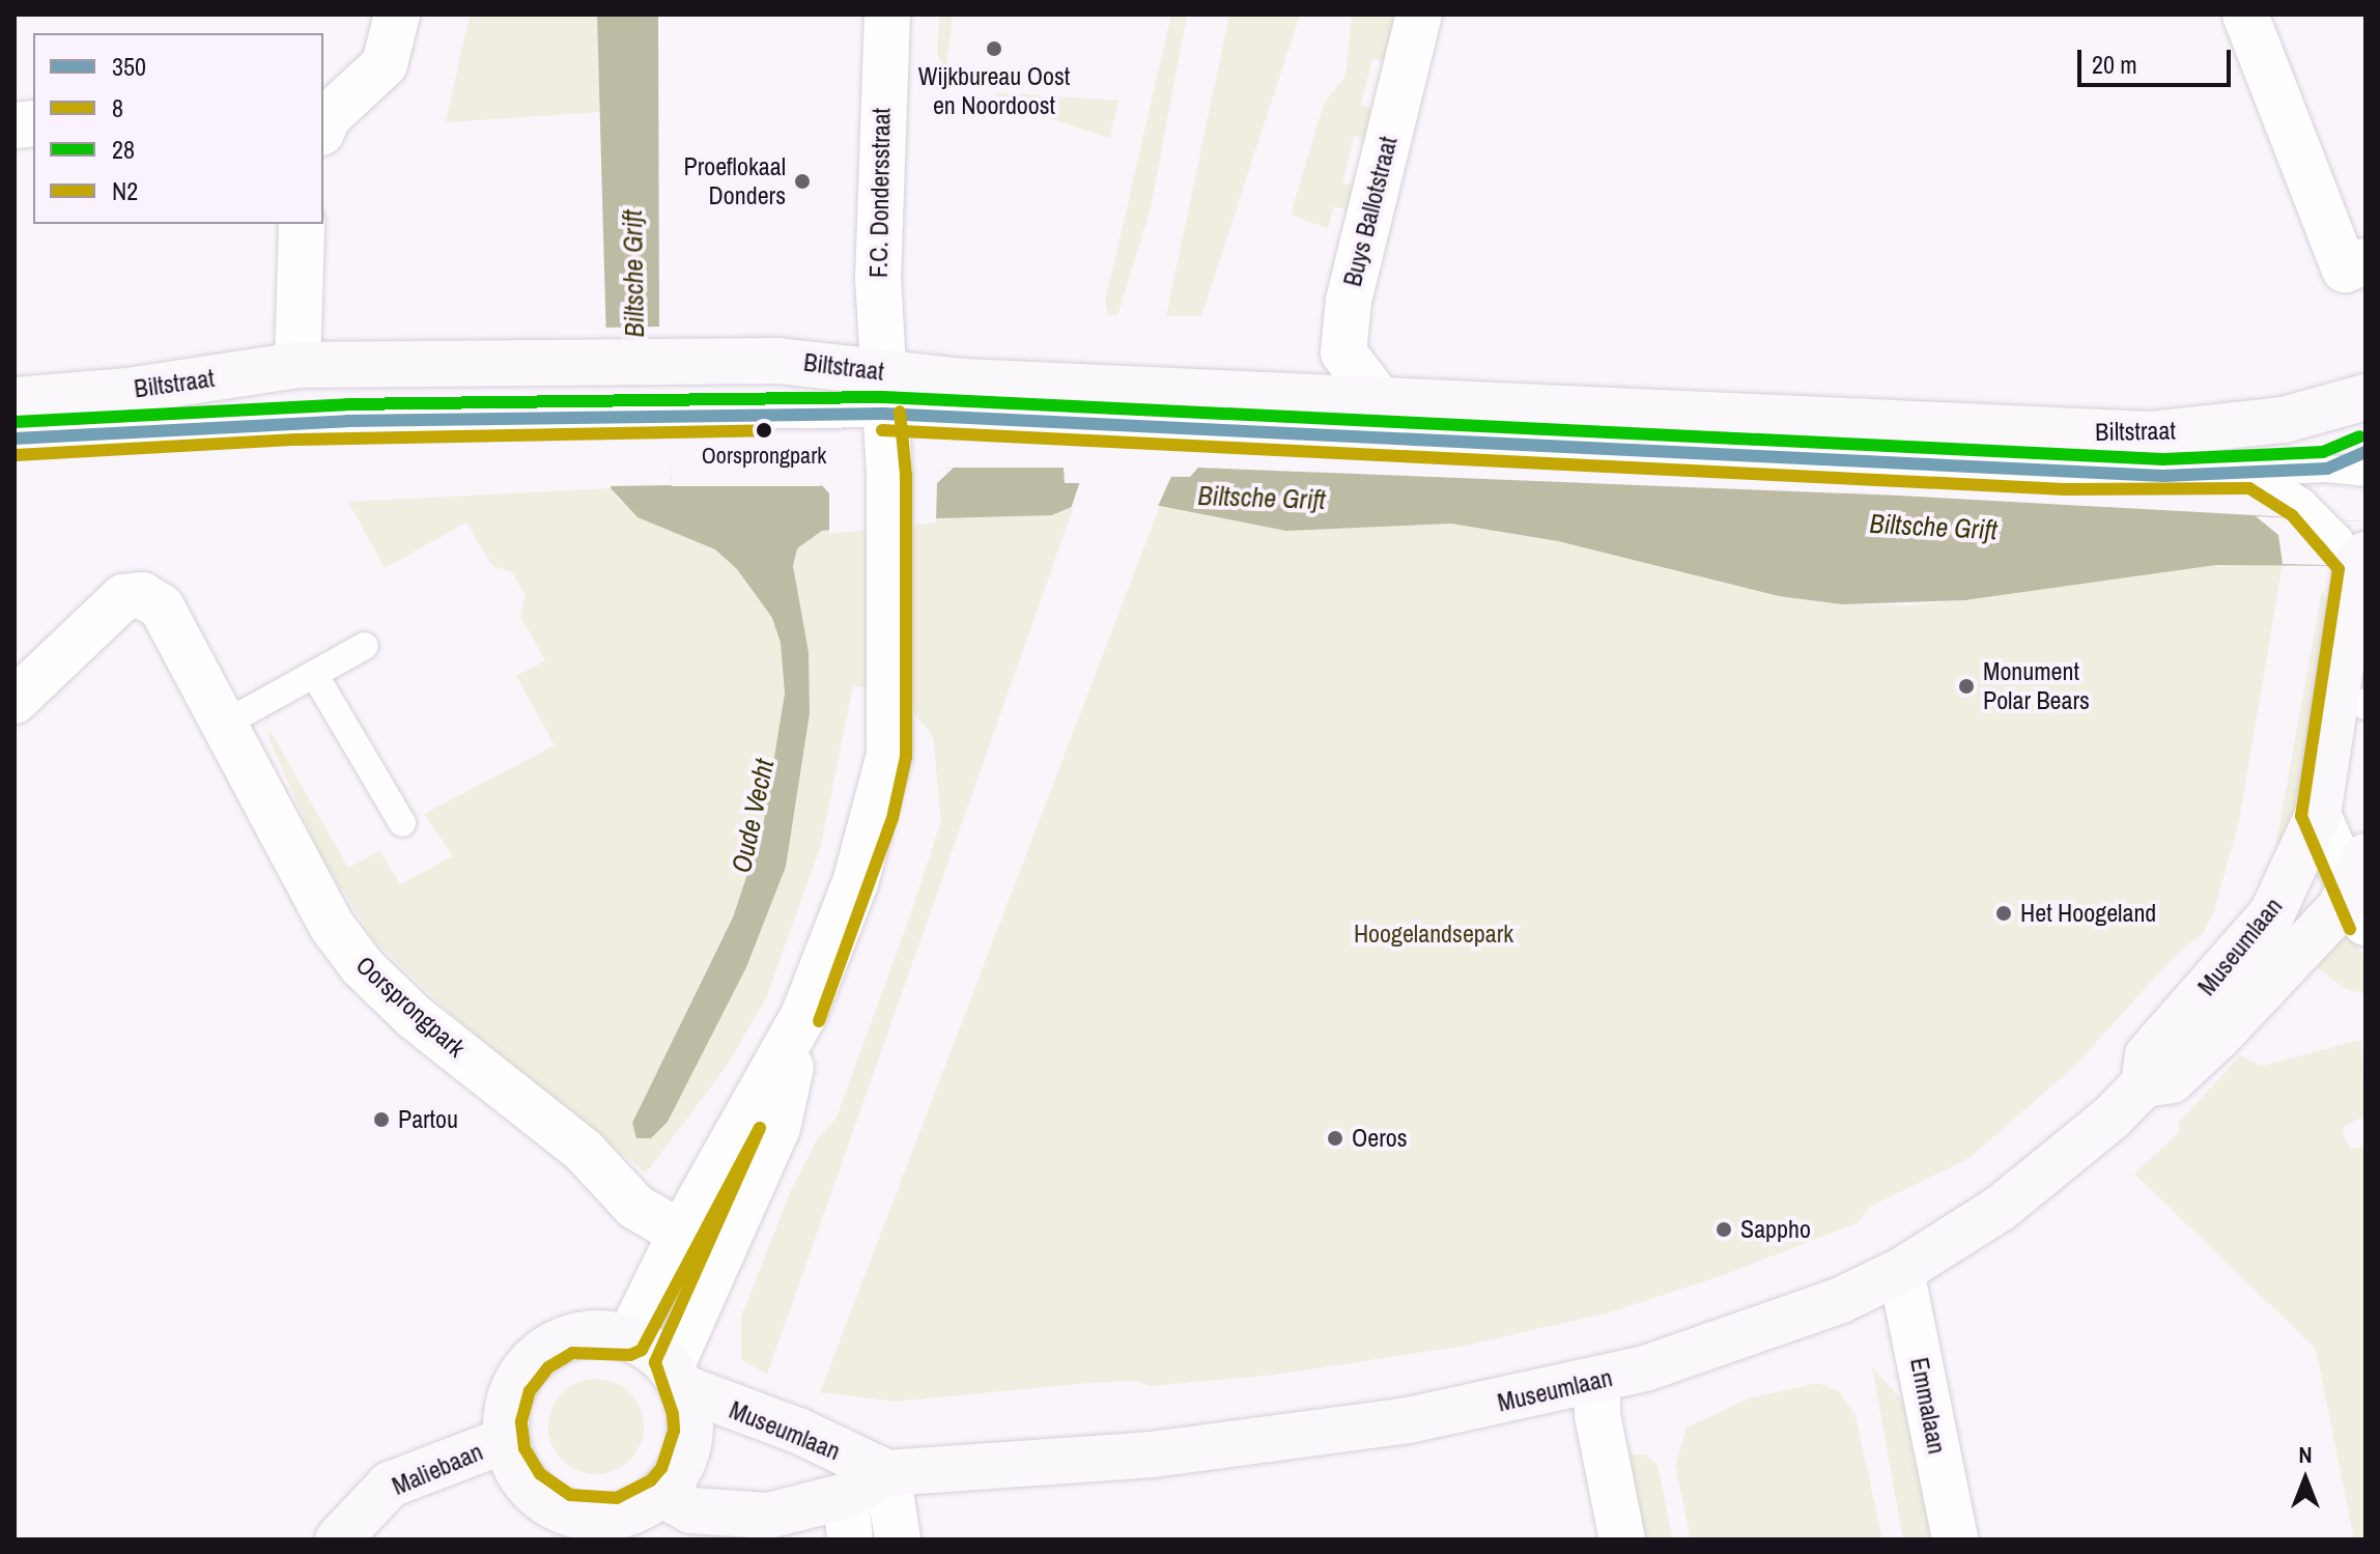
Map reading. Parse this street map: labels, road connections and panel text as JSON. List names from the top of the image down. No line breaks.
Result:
{"streets":{"street":["F.C. Dondersstraat","Buys Ballotstraat","Biltstraat","Museumlaan","Oorsprongpark","Emmalaan","Maliebaan"]},"crossings":[["F.C. Dondersstraat","Biltstraat"],["Buys Ballotstraat","Biltstraat"],["Museumlaan","Emmalaan"],["Museumlaan","Maliebaan"]],"water":["Biltsche Grift","Oude Vecht"],"parks":["Hoogelandsepark"],"places":["Wijkbureau Oost en Noordoost","Proeflokaal Donders","Oorsprongpark","Monument Polar Bears","Het Hoogeland","Partou","Oeros","Sappho"],"lines":["transit line 28","transit line 8","transit line 350","transit line N2"],"legend":["350","8","28","N2"],"scale_bar":"20 m","north":"top"}
